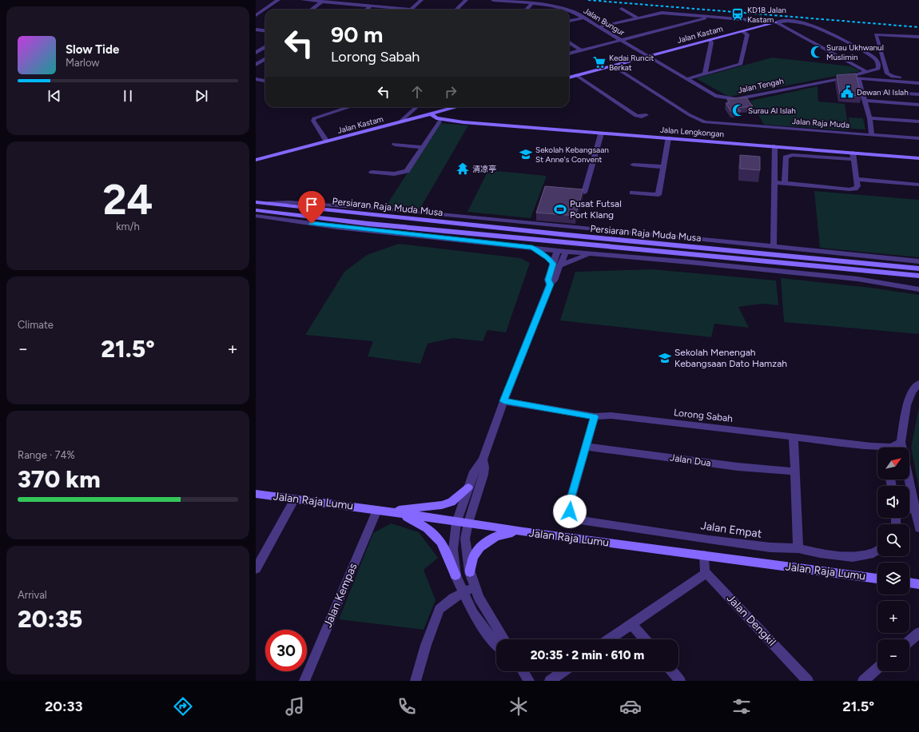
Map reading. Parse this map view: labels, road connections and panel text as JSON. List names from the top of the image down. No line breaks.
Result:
{"streets":{"street":["Jalan Bungur","Jalan Kastam","Jalan Tengah","Jalan Raja Muda","Jalan Lengkongan","Persiaran Raja Muda Musa","Lorong Sabah","Jalan Dua","Jalan Raja Lumu","Jalan Empat","Jalan Kempas","Jalan Dengkil"]},"crossings":[["Jalan Bungur","Jalan Kastam"],["Jalan Bungur","Jalan Tengah"],["Jalan Kastam","Jalan Tengah"],["Jalan Kastam","Jalan Raja Muda"],["Jalan Kastam","Jalan Lengkongan"],["Jalan Dua","Jalan Empat"],["Jalan Raja Lumu","Jalan Kempas"]],"places":{"station":["KD18 Jalan Kastam"],"mosque":["Surau Ukhwanul Muslimin","Surau Al Islah"],"supermarket":["Kedai Runcit Berkat"],"public building":["Dewan Al Islah"],"school or university":["Sekolah Kebangsaan St Anne's Convent","Sekolah Menengah Kebangsaan Dato Hamzah"],"temple":["清凉亭"],"sports":["Pusat Futsal Port Klang"]},"north":"top right","page":{"turn":["90 m","Lorong Sabah"],"song":["Slow Tide","Marlow"],"tile":[["24","km/h"],"Climate",["Range · 74%","370 km"],["Arrival","20:35"]],"heat":["−","21.5°","+"],"map_buttons":["+","−"],"limit":"30","trip":"20:35 · 2 min · 610 m","tabs":["20:33","21.5°"]}}
